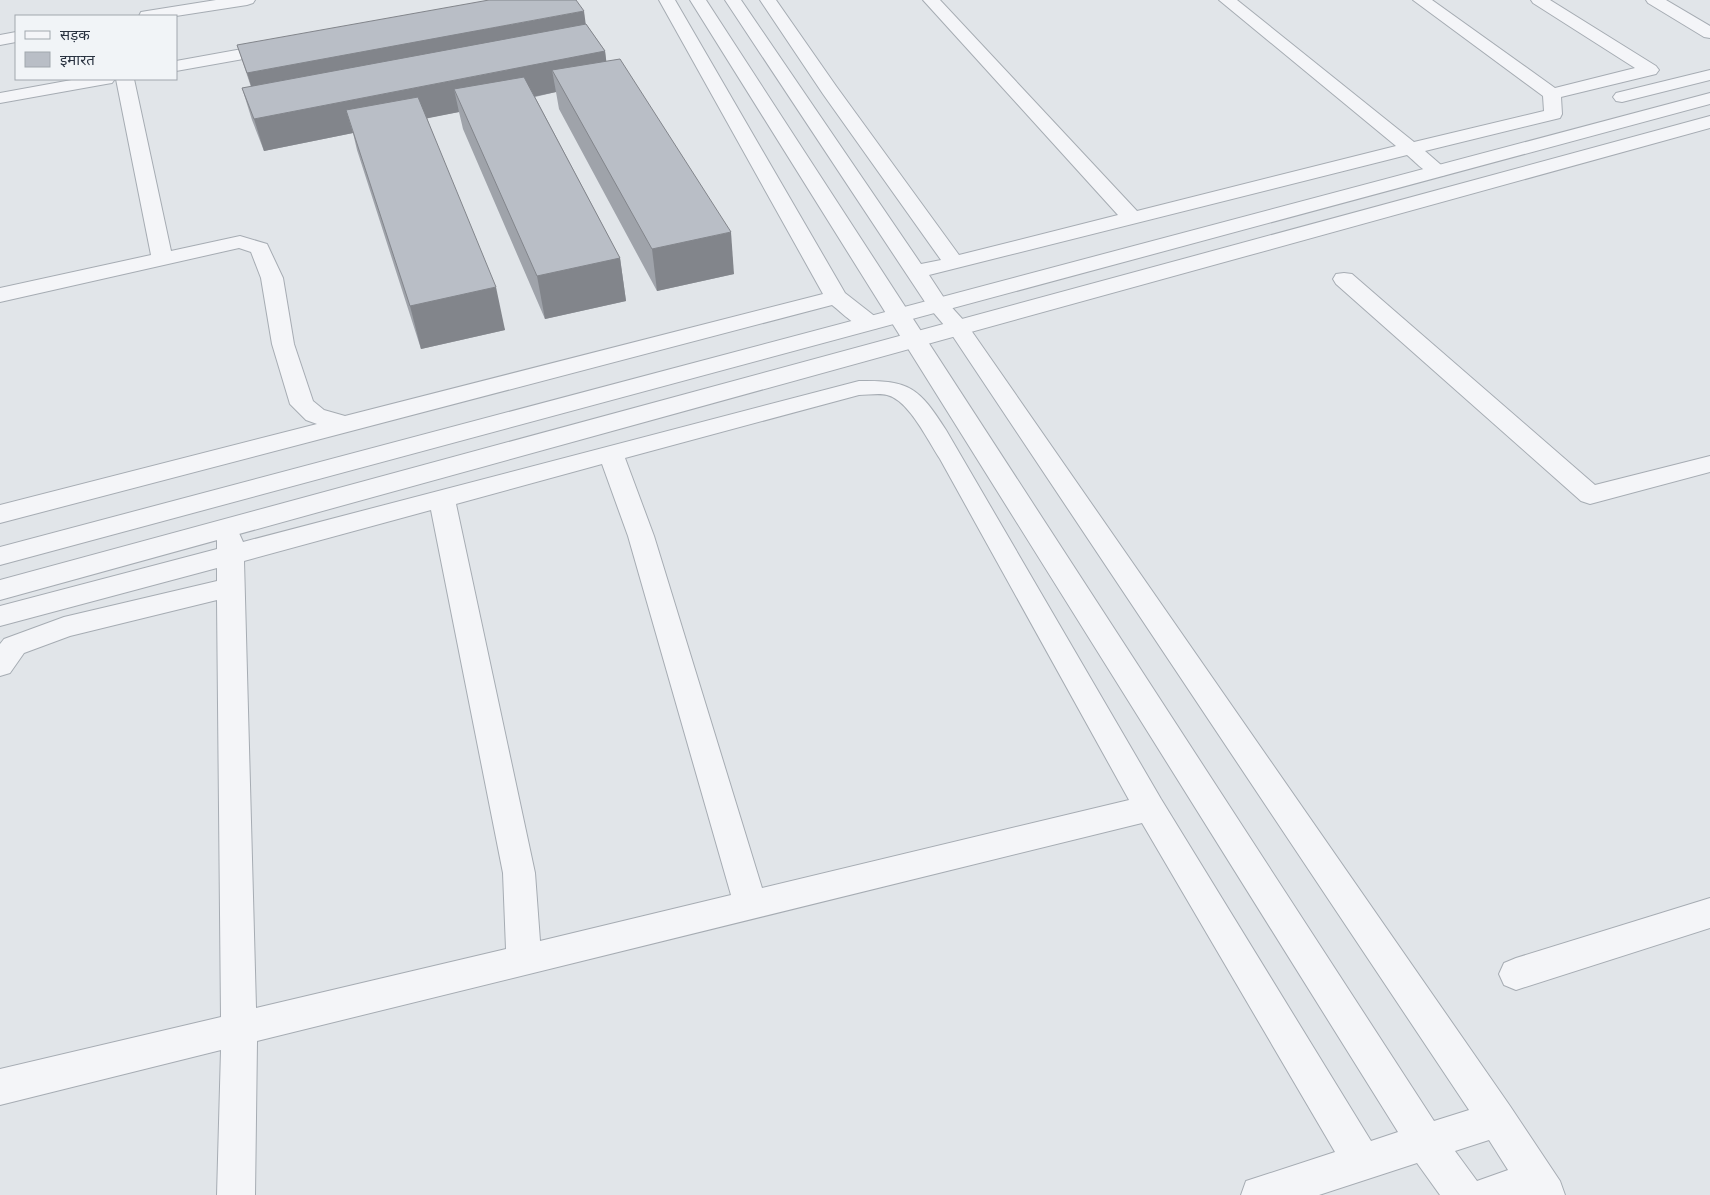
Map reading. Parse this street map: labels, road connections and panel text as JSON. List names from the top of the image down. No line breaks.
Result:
{"legend":["सड़क","इमारत"]}
